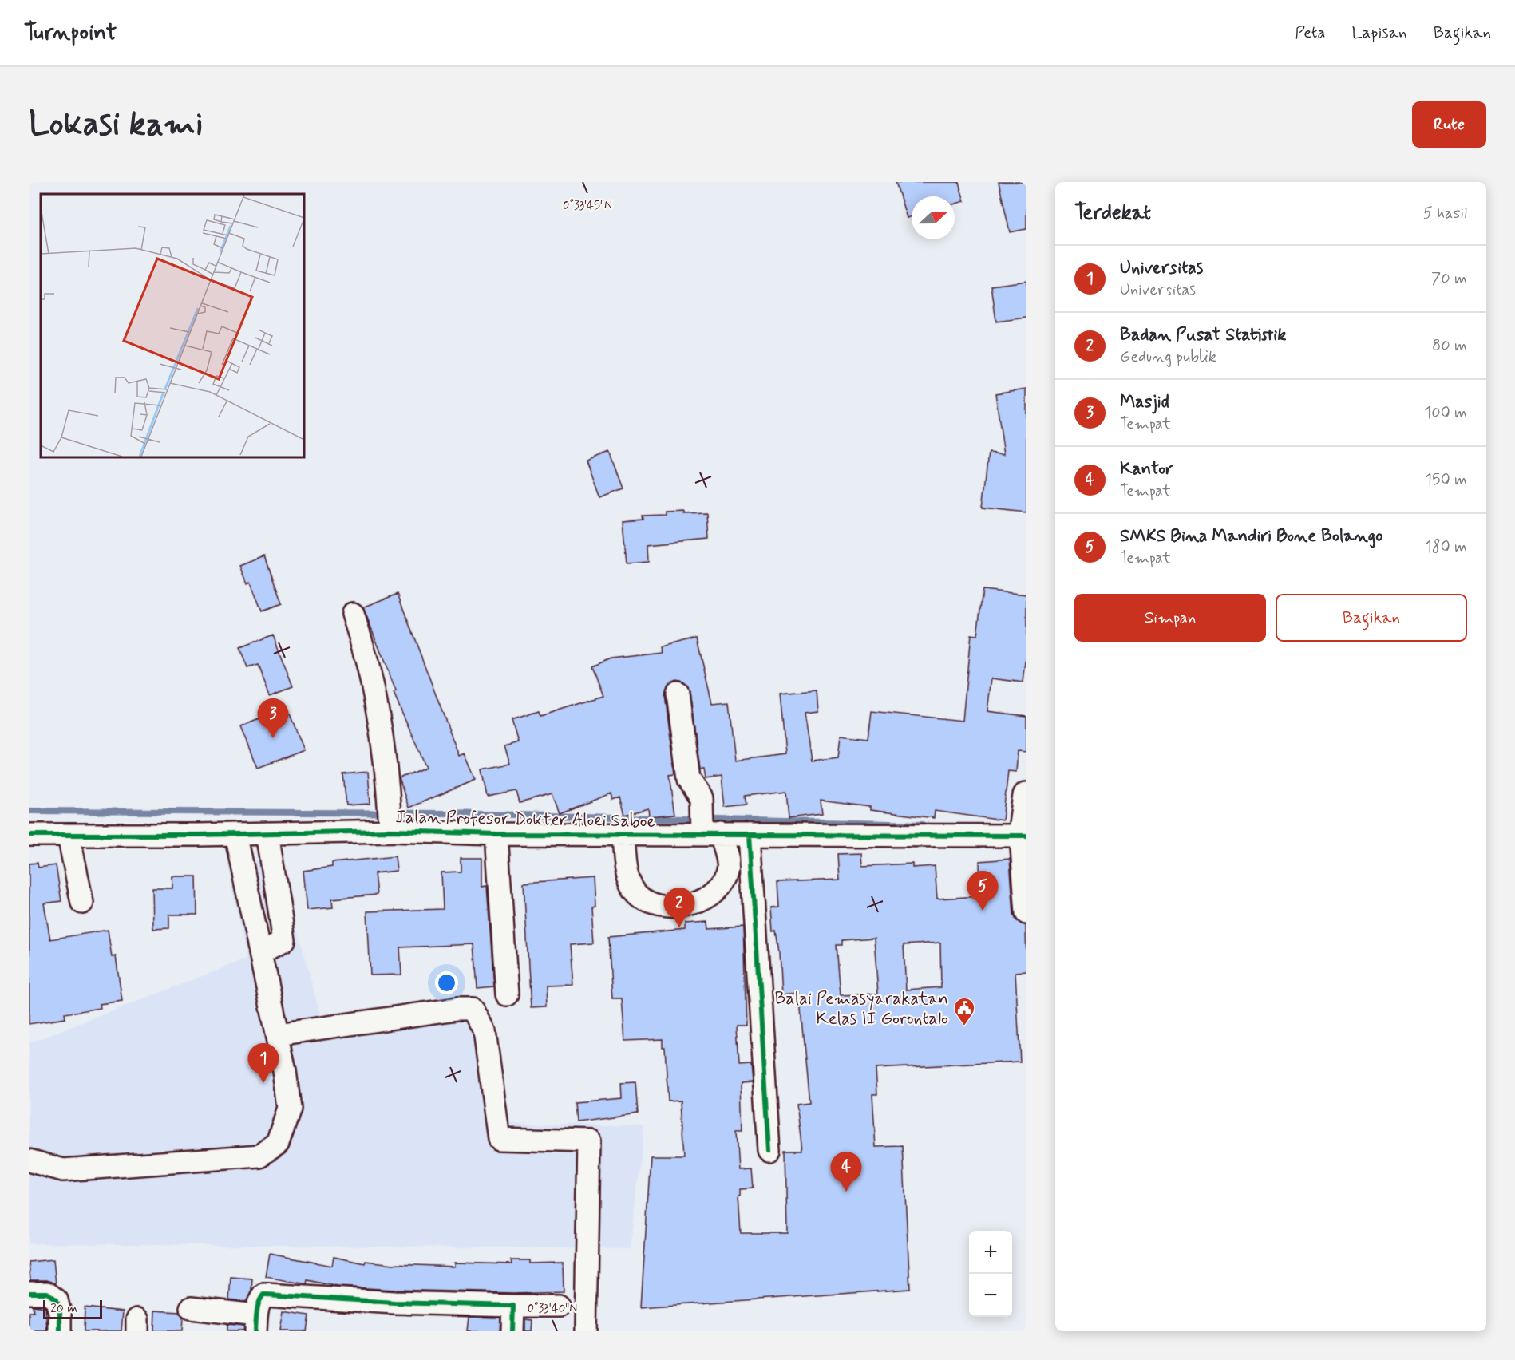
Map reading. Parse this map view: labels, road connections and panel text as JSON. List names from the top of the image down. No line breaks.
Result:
{"streets":{"street":["Jalan Profesor Dokter Aloei Saboe"]},"places":{"public building":["Balai Pemasyarakatan Kelas II Gorontalo"]},"scale_bar":"20 m","north":"right","page":{"header":"Turnpoint","nav":["Peta","Lapisan","Bagikan"],"buttons":["Rute",["Simpan","Bagikan"]],"title":"Lokasi kami","heading":["Terdekat","5 hasil"],"list":[{"mark":"1","name":"Universitas","note":"Universitas","value":"70 m"},{"mark":"2","name":"Badan Pusat Statistik","note":"Gedung publik","value":"80 m"},{"mark":"3","name":"Masjid","note":"Tempat","value":"100 m"},{"mark":"4","name":"Kantor","note":"Tempat","value":"150 m"},{"mark":"5","name":"SMKS Bina Mandiri Bone Bolango","note":"Tempat","value":"180 m"}],"pins":["3","5","2","1","4"],"map_buttons":["+","−"],"scale":"20 m"},"coordinates":["0°33'45\"N","0°33'40\"N"]}
